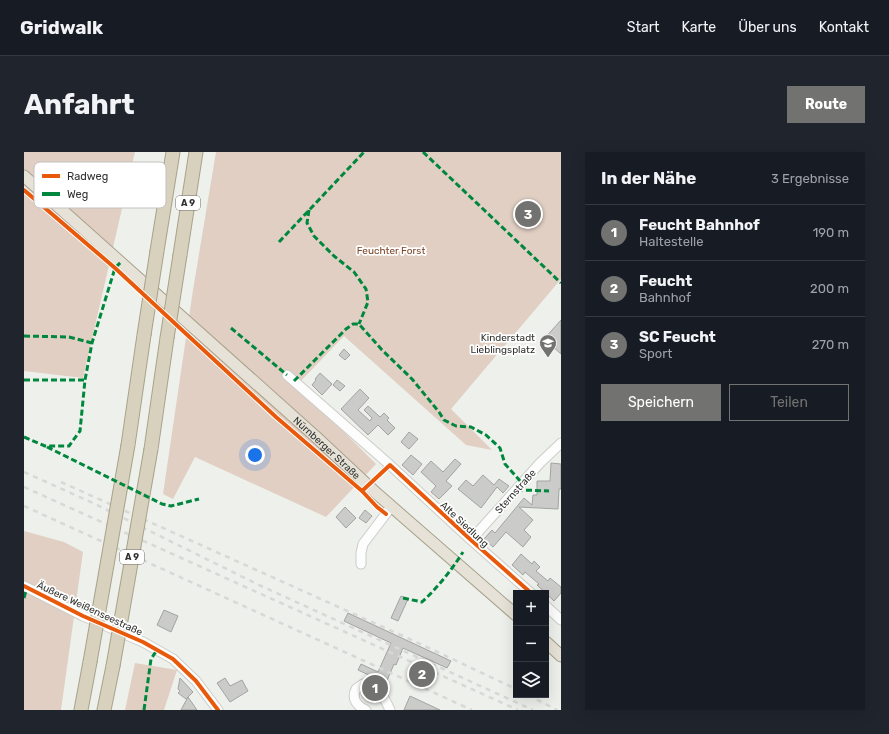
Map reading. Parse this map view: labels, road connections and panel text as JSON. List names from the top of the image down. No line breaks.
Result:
{"streets":{"highway":["A 9"],"main road":["Nürnberger Straße"],"street":["Sternstraße","Alte Siedlung","Äußere Weißenseestraße"]},"crossings":[["Sternstraße","Alte Siedlung"]],"parks":["Feuchter Forst"],"places":{"school or university":["Kinderstadt Lieblingsplatz"]},"legend":["Radweg","Weg"],"page":{"header":"Gridwalk","nav":["Start","Karte","Über uns","Kontakt"],"buttons":["Route",["Speichern","Teilen"]],"title":"Anfahrt","heading":["In der Nähe","3 Ergebnisse"],"pins":["3","2","1"],"list":[{"mark":"1","name":"Feucht Bahnhof","note":"Haltestelle","value":"190 m"},{"mark":"2","name":"Feucht","note":"Bahnhof","value":"200 m"},{"mark":"3","name":"SC Feucht","note":"Sport","value":"270 m"}],"map_buttons":["+","−"]}}
